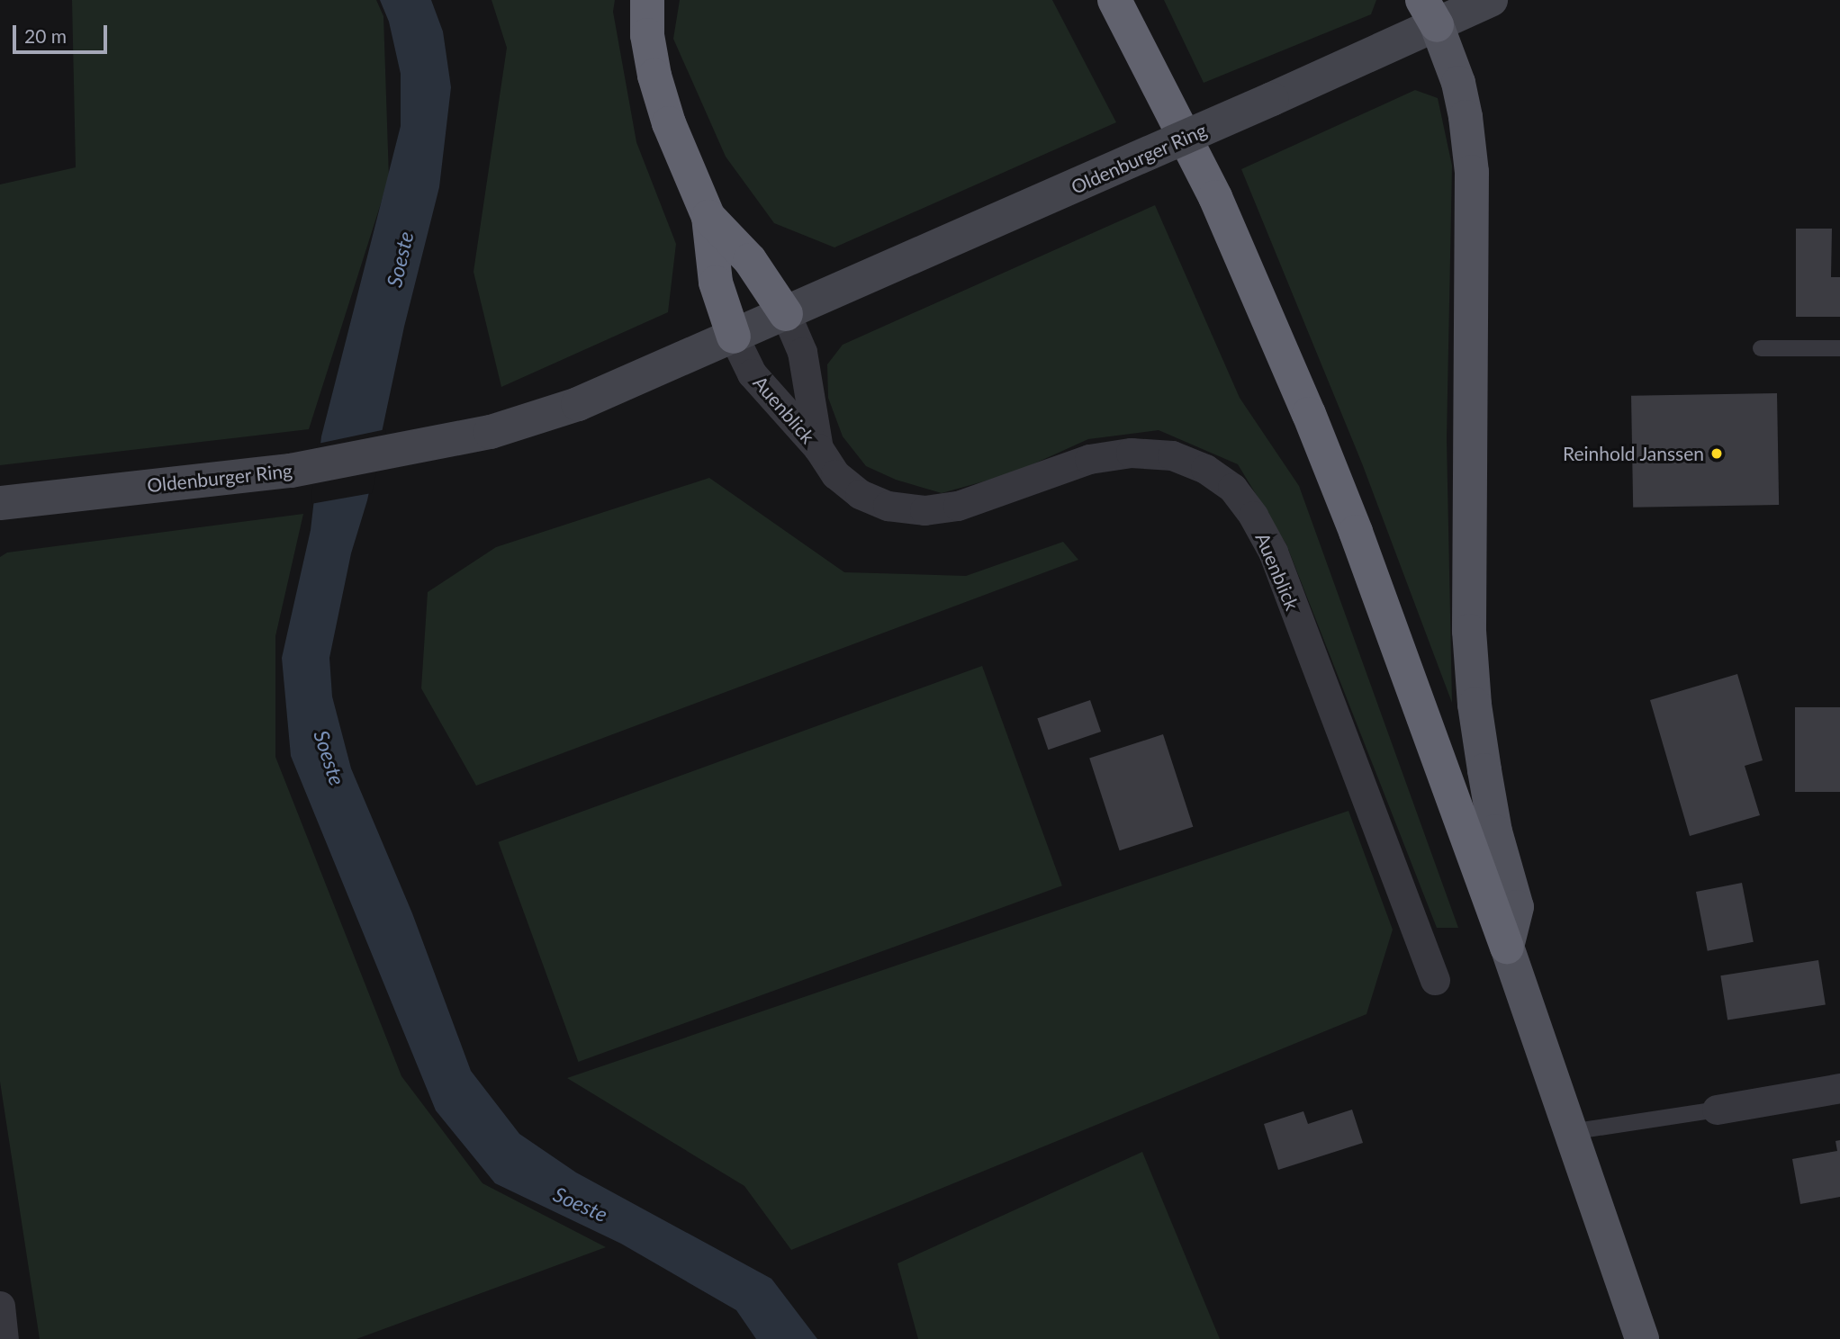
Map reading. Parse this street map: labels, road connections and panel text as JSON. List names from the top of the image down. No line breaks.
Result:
{"streets":{"main road":["Oldenburger Ring"],"street":["Auenblick"]},"crossings":[["Oldenburger Ring","Auenblick"]],"water":["Soeste"],"places":["Reinhold Janssen"],"scale_bar":"20 m"}
